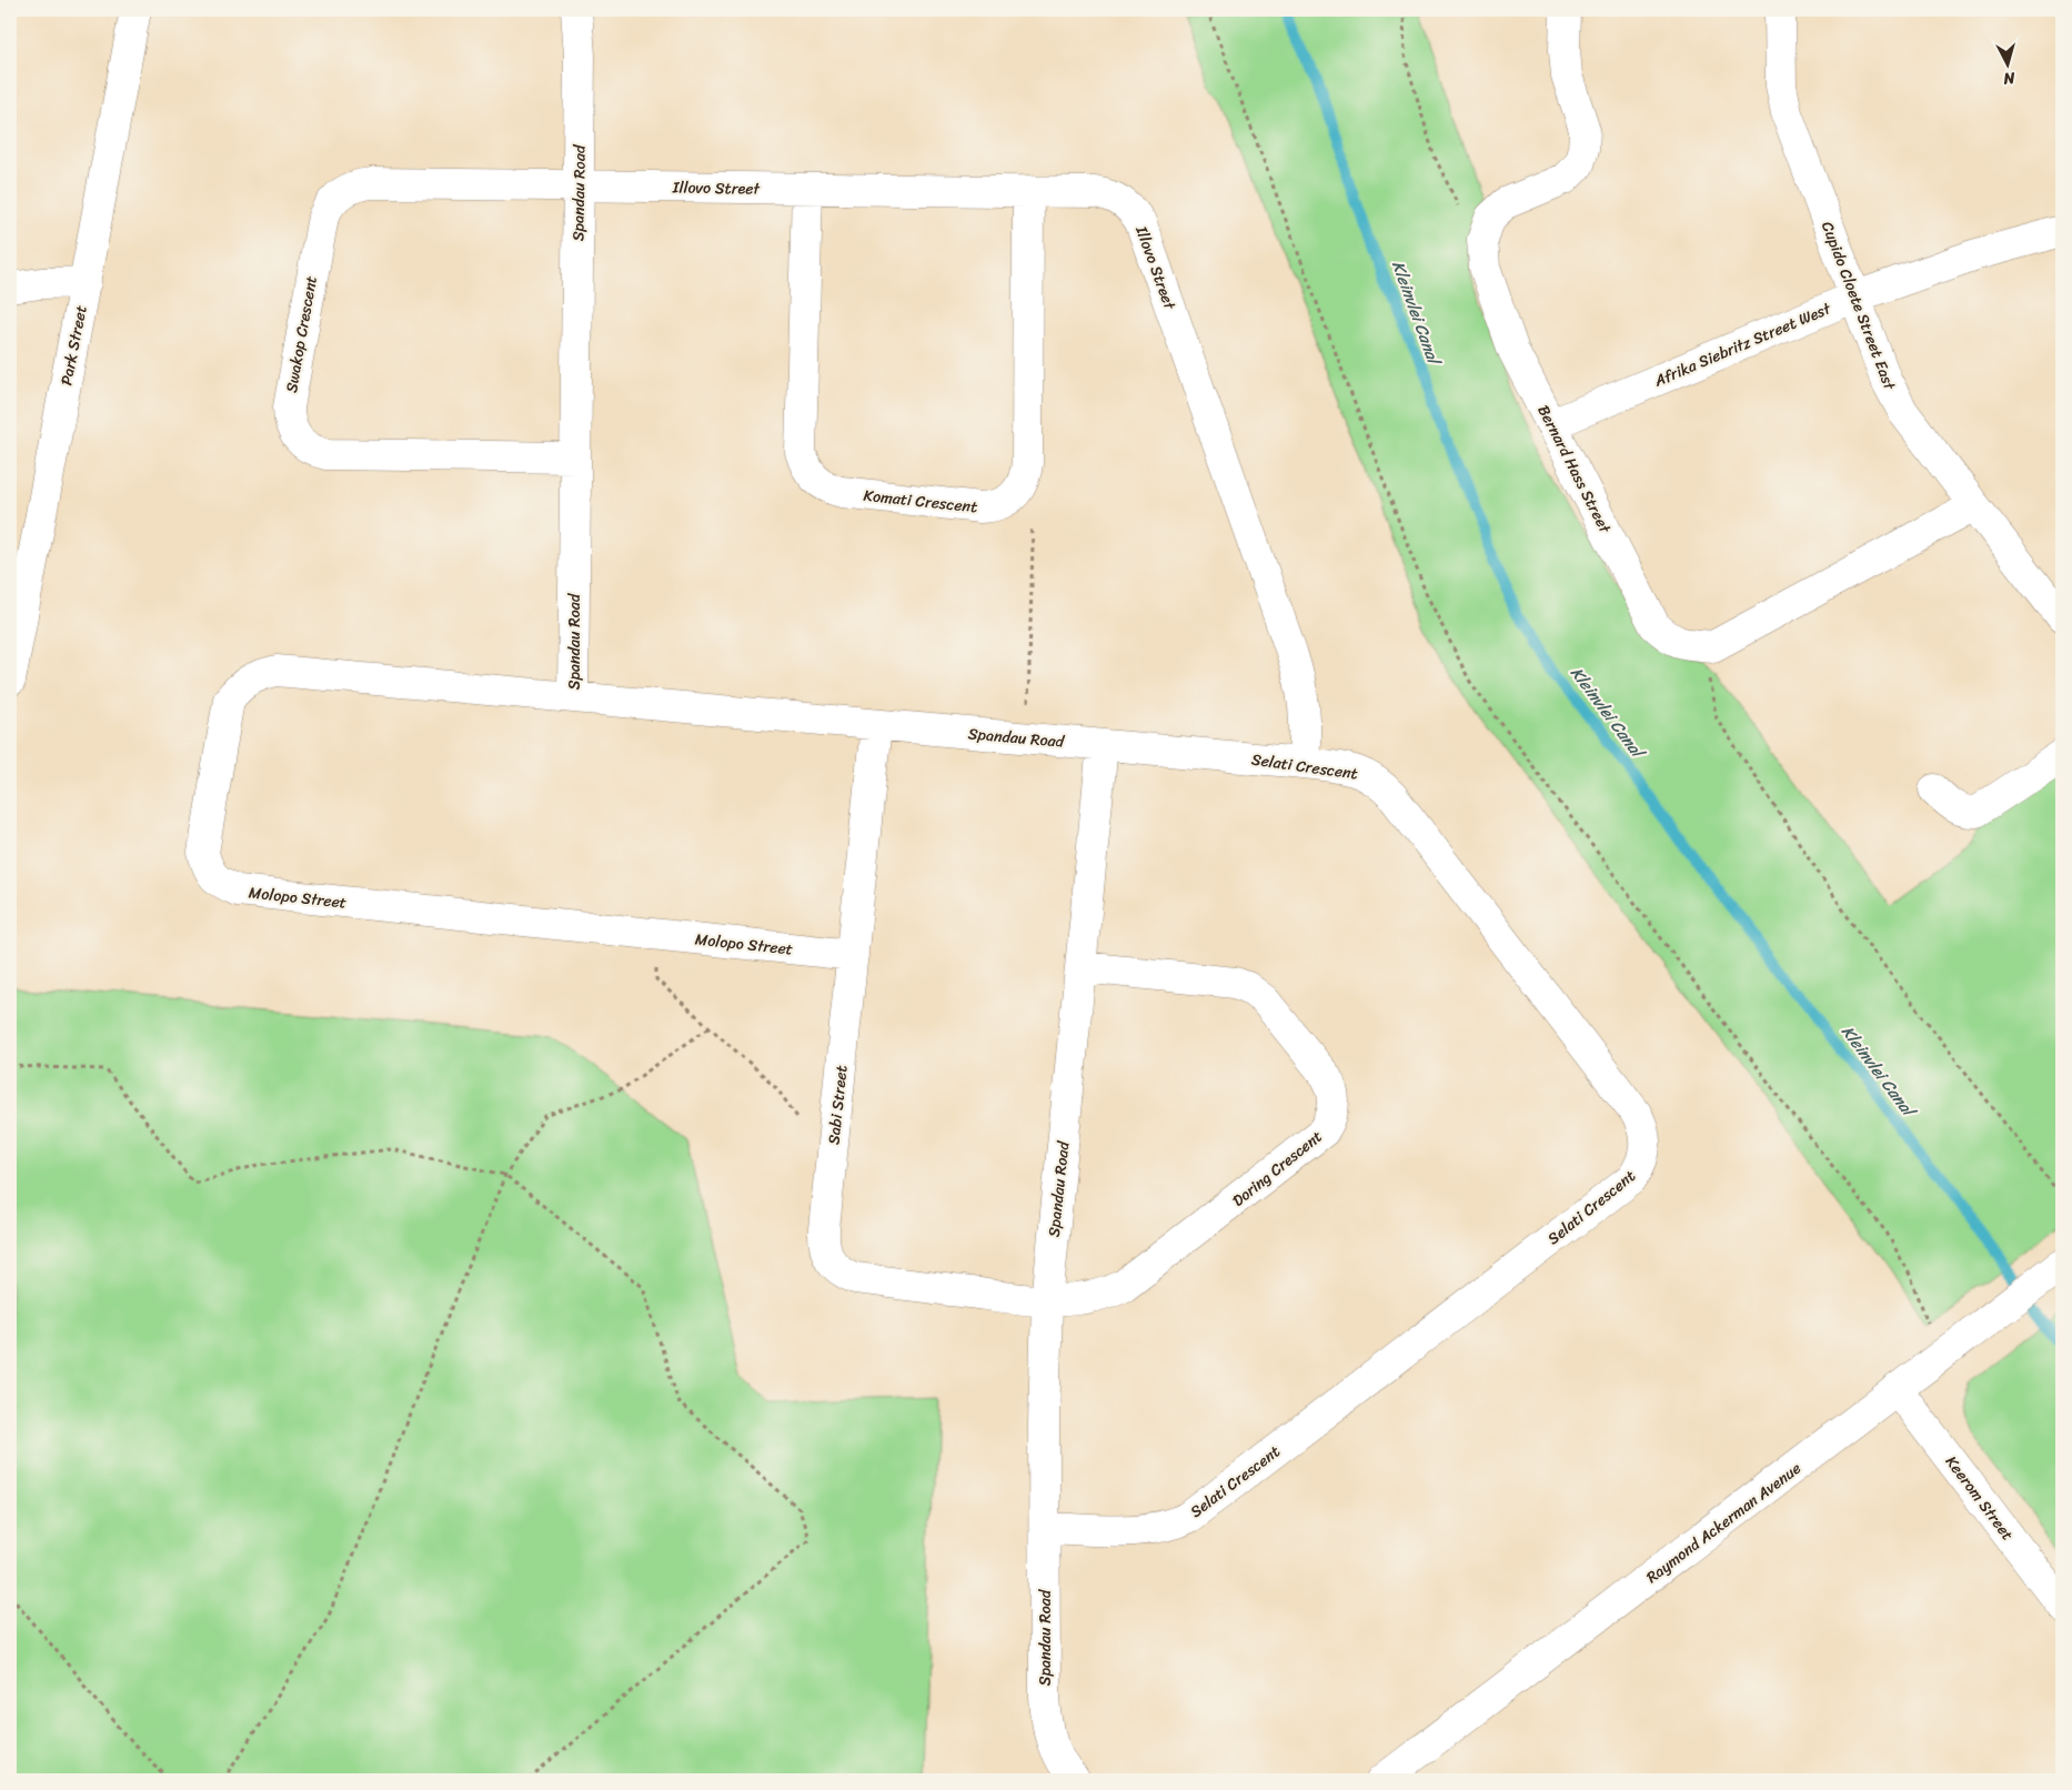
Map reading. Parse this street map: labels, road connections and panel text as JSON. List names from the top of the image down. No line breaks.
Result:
{"streets":{"street":["Illovo Street","Spandau Road","Cupido Cloete Street East","Swakop Crescent","Afrika Siebritz Street West","Park Street","Bernard Hass Street","Komati Crescent","Selati Crescent","Molopo Street","Sabi Street","Doring Crescent","Keerom Street","Raymond Ackerman Avenue"]},"crossings":[["Illovo Street","Spandau Road"],["Illovo Street","Swakop Crescent"],["Illovo Street","Komati Crescent"],["Illovo Street","Selati Crescent"],["Spandau Road","Swakop Crescent"],["Spandau Road","Selati Crescent"],["Spandau Road","Molopo Street"],["Spandau Road","Sabi Street"],["Spandau Road","Doring Crescent"],["Cupido Cloete Street East","Afrika Siebritz Street West"],["Afrika Siebritz Street West","Bernard Hass Street"],["Molopo Street","Sabi Street"],["Sabi Street","Doring Crescent"],["Keerom Street","Raymond Ackerman Avenue"]],"water":["Kleinvlei Canal"],"north":"bottom"}
